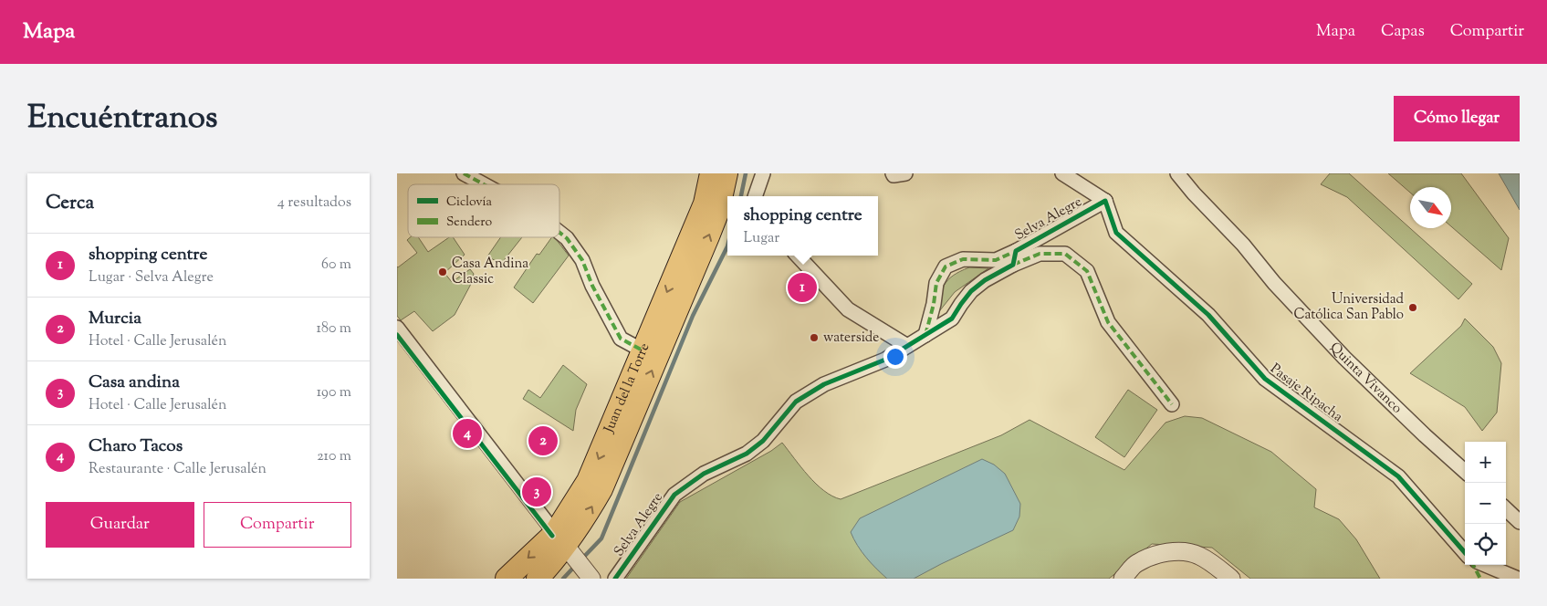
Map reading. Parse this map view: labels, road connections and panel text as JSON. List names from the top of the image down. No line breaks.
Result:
{"streets":{"main road":["Juan del la Torre"],"street":["Selva Alegre","Quinta Vivanco","Pasaje Ripacha"]},"crossings":[["Selva Alegre","Pasaje Ripacha"]],"places":["Casa Andina Classic","Universidad Católica San Pablo","waterside"],"legend":["Ciclovía","Sendero"],"north":"bottom right","page":{"header":"Mapa","nav":["Mapa","Capas","Compartir"],"title":"Encuéntranos","buttons":["Cómo llegar",["Guardar","Compartir"]],"heading":["Cerca","4 resultados"],"popup":["shopping centre","Lugar"],"list":[{"mark":"1","name":"shopping centre","note":"Lugar · Selva Alegre","value":"60 m"},{"mark":"2","name":"Murcia","note":"Hotel · Calle Jerusalén","value":"180 m"},{"mark":"3","name":"Casa andina","note":"Hotel · Calle Jerusalén","value":"190 m"},{"mark":"4","name":"Charo Tacos","note":"Restaurante · Calle Jerusalén","value":"210 m"}],"pins":["1","4","2","3"],"map_buttons":["+","−"]}}
